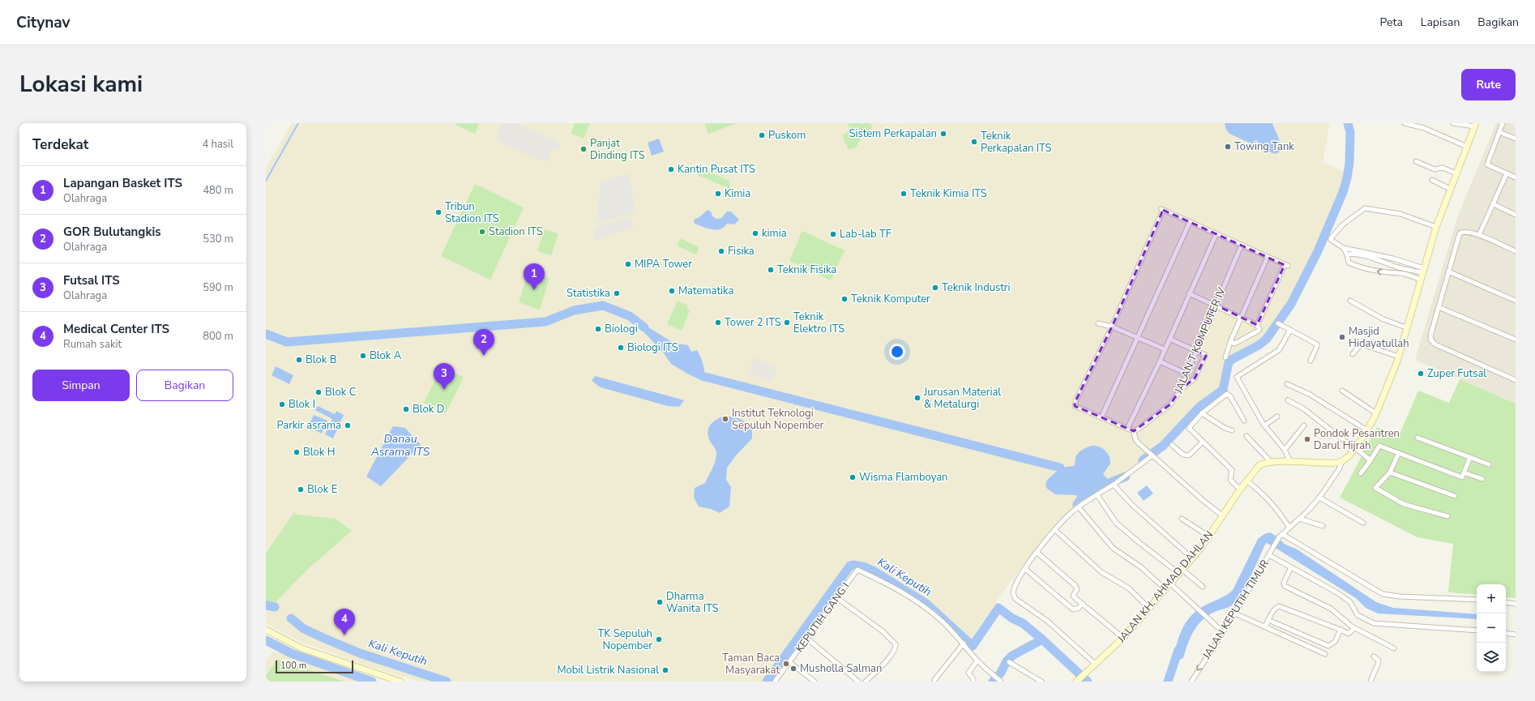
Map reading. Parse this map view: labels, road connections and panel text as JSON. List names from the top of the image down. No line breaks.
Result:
{"streets":{"street":["JALAN T KOMPUTER IV","JALAN KH. AHMAD DAHLAN","JALAN KEPUTIH TIMUR","KEPUTIH GANG I"]},"crossings":[["JALAN KH. AHMAD DAHLAN","JALAN KEPUTIH TIMUR"]],"water":["Danau Asrama ITS","Kali Keputih"],"places":["Sistem Perkapalan","Puskom","Teknik Perkapalan ITS","Towing Tank","Panjat Dinding ITS","Kantin Pusat ITS","Kimia","Teknik Kimia ITS","Tribun Stadion ITS","Stadion ITS","kimia","Lab-lab TF","Fisika","MIPA Tower","Teknik Fisika","Teknik Industri","Matematika","Statistika","Teknik Komputer","Tower 2 ITS","Teknik Elektro ITS","Biologi","Masjid Hidayatullah","Biologi ITS","Blok A","Blok B","Zuper Futsal","Blok C","Jurusan Material & Metalurgi","Blok I","Blok D","Institut Teknologi Sepuluh Nopember","Parkir asrama","Pondok Pesantren Darul Hijrah","Blok H","Wisma Flamboyan","Blok E","Dharma Wanita ITS","TK Sepuluh Nopember","Taman Baca Masyarakat","Musholla Salman","Mobil Listrik Nasional"],"scale_bar":"100 m","page":{"header":"Citynav","nav":["Peta","Lapisan","Bagikan"],"title":"Lokasi kami","buttons":["Rute",["Simpan","Bagikan"]],"heading":["Terdekat","4 hasil"],"list":[{"mark":"1","name":"Lapangan Basket ITS","note":"Olahraga","value":"480 m"},{"mark":"2","name":"GOR Bulutangkis","note":"Olahraga","value":"530 m"},{"mark":"3","name":"Futsal ITS","note":"Olahraga","value":"590 m"},{"mark":"4","name":"Medical Center ITS","note":"Rumah sakit","value":"800 m"}],"pins":["1","2","3","4"],"map_buttons":["+","−"],"scale":"100 m"}}
